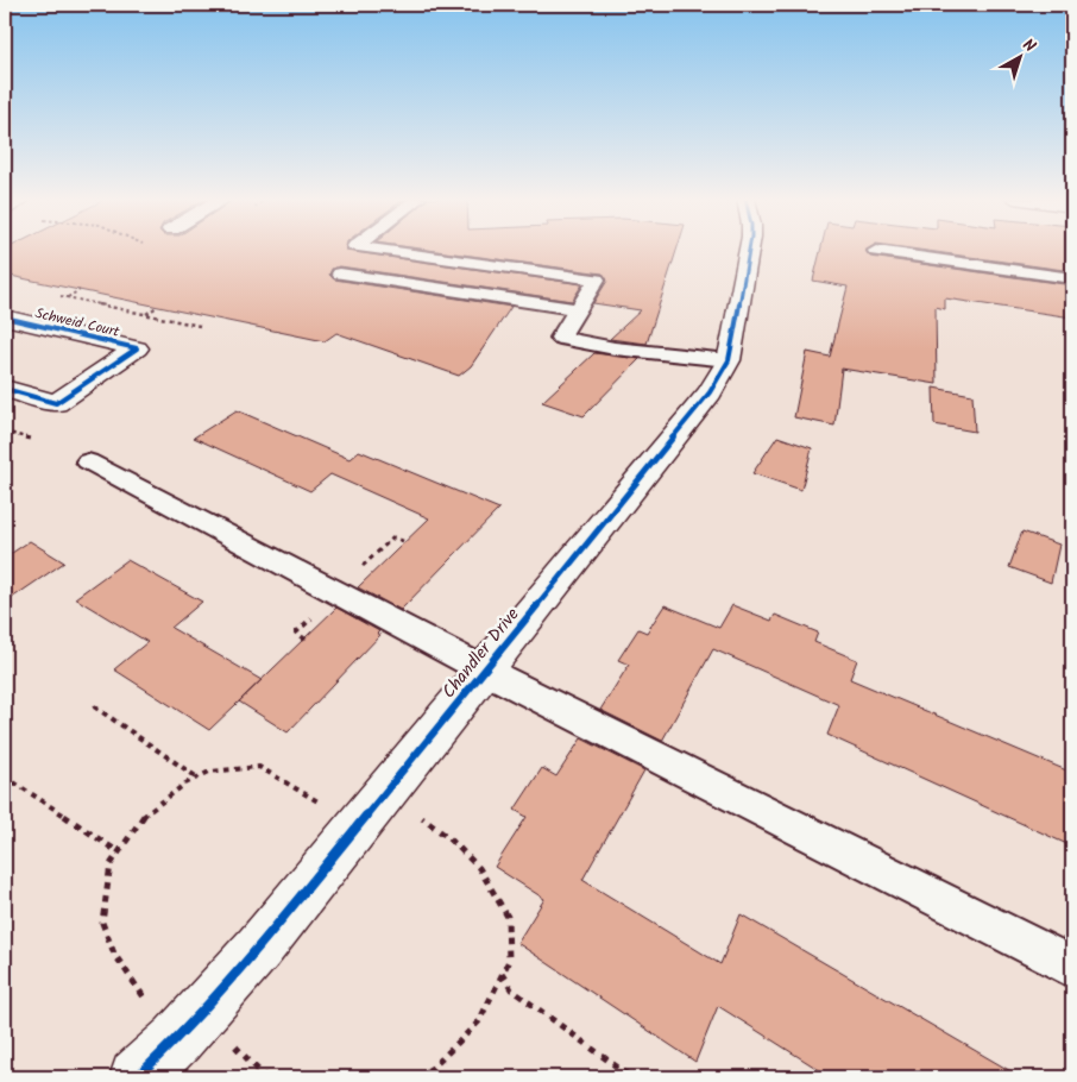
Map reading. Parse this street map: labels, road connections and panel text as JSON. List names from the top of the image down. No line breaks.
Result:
{"streets":{"street":["Schweid Court","Chandler Drive"]},"north":"top right"}
